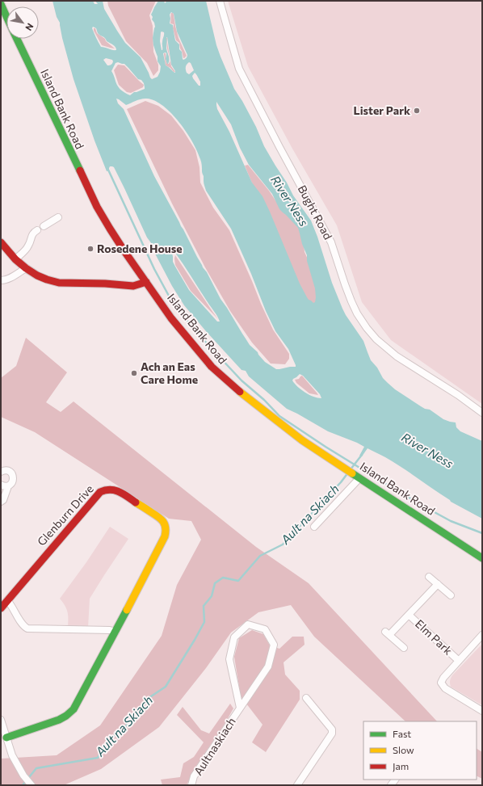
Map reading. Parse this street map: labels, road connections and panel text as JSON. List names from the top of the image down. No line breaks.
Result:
{"streets":{"main road":["Island Bank Road","Glenburn Drive"],"street":["Bught Road","Elm Park","Aultnaskiach"]},"water":["River Ness","Ault na Skiach"],"places":["Lister Park","Rosedene House","Ach an Eas Care Home"],"legend":["Fast","Slow","Jam"],"north":"bottom right"}
